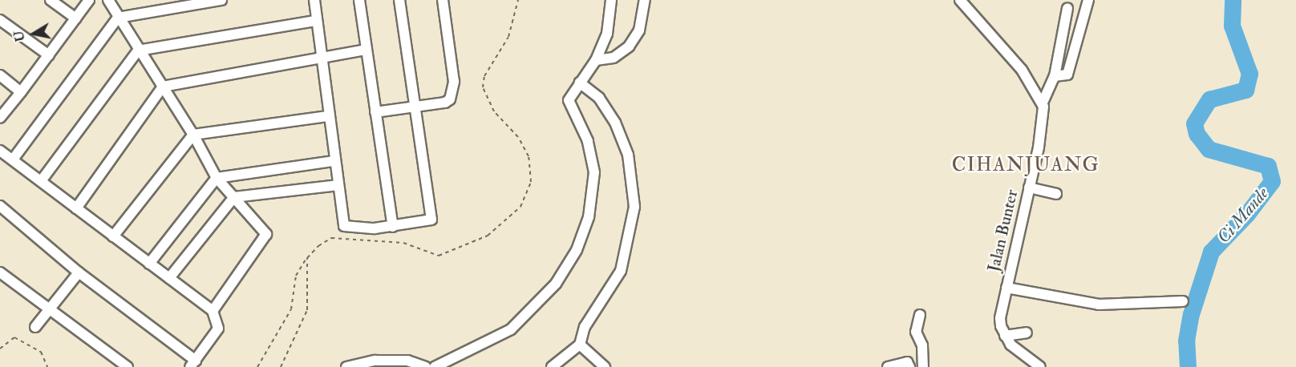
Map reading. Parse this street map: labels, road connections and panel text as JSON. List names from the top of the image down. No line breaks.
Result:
{"streets":{"street":["Jalan Bunter"]},"districts":["CIHANJUANG"],"water":["Ci Mande"],"north":"left"}
